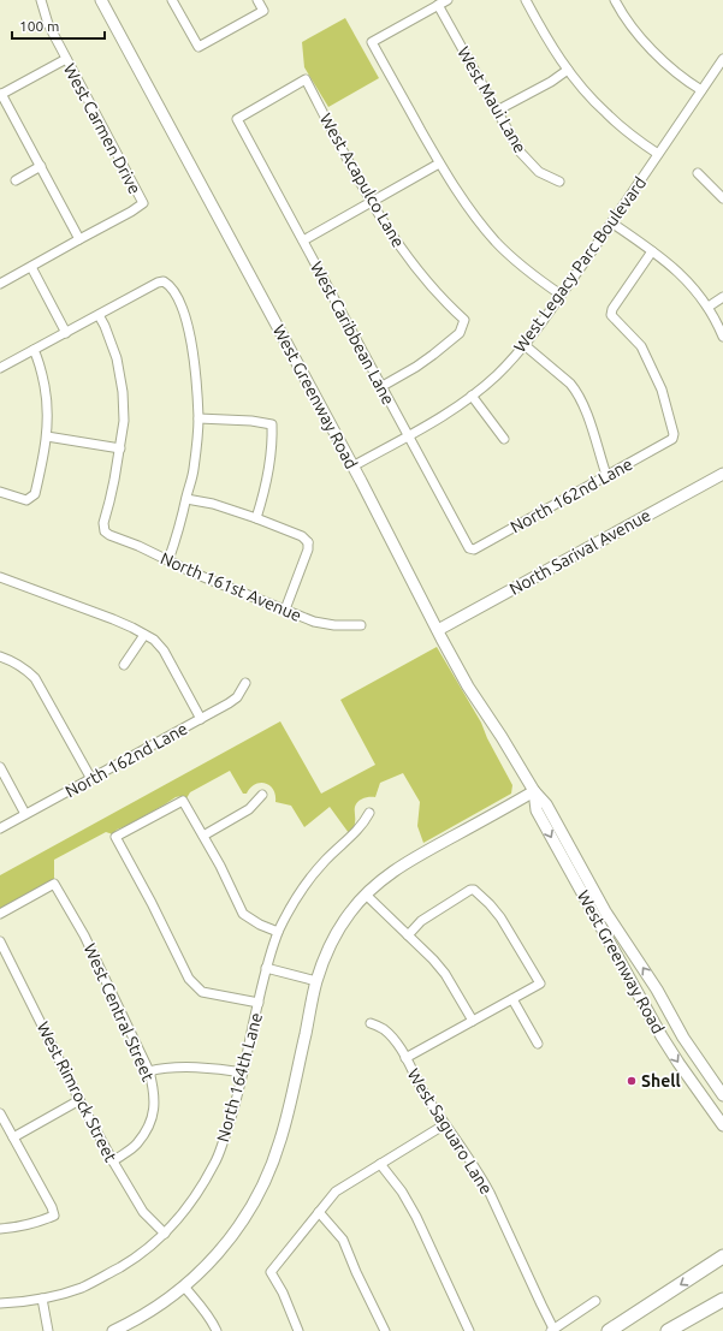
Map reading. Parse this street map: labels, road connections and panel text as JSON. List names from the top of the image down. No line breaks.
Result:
{"streets":{"main road":["West Greenway Road","North Sarival Avenue"],"street":["West Maui Lane","West Carmen Drive","West Acapulco Lane","West Legacy Parc Boulevard","West Caribbean Lane","North 162nd Lane","North 161st Avenue","West Central Street","North 164th Lane","West Rimrock Street","West Saguaro Lane"]},"crossings":[["West Acapulco Lane","West Caribbean Lane"],["West Legacy Parc Boulevard","West Caribbean Lane"],["West Legacy Parc Boulevard","West Greenway Road"],["West Caribbean Lane","North 162nd Lane"],["West Greenway Road","North Sarival Avenue"],["West Central Street","West Rimrock Street"],["North 164th Lane","West Rimrock Street"]],"places":["Shell"],"scale_bar":"100 m"}
